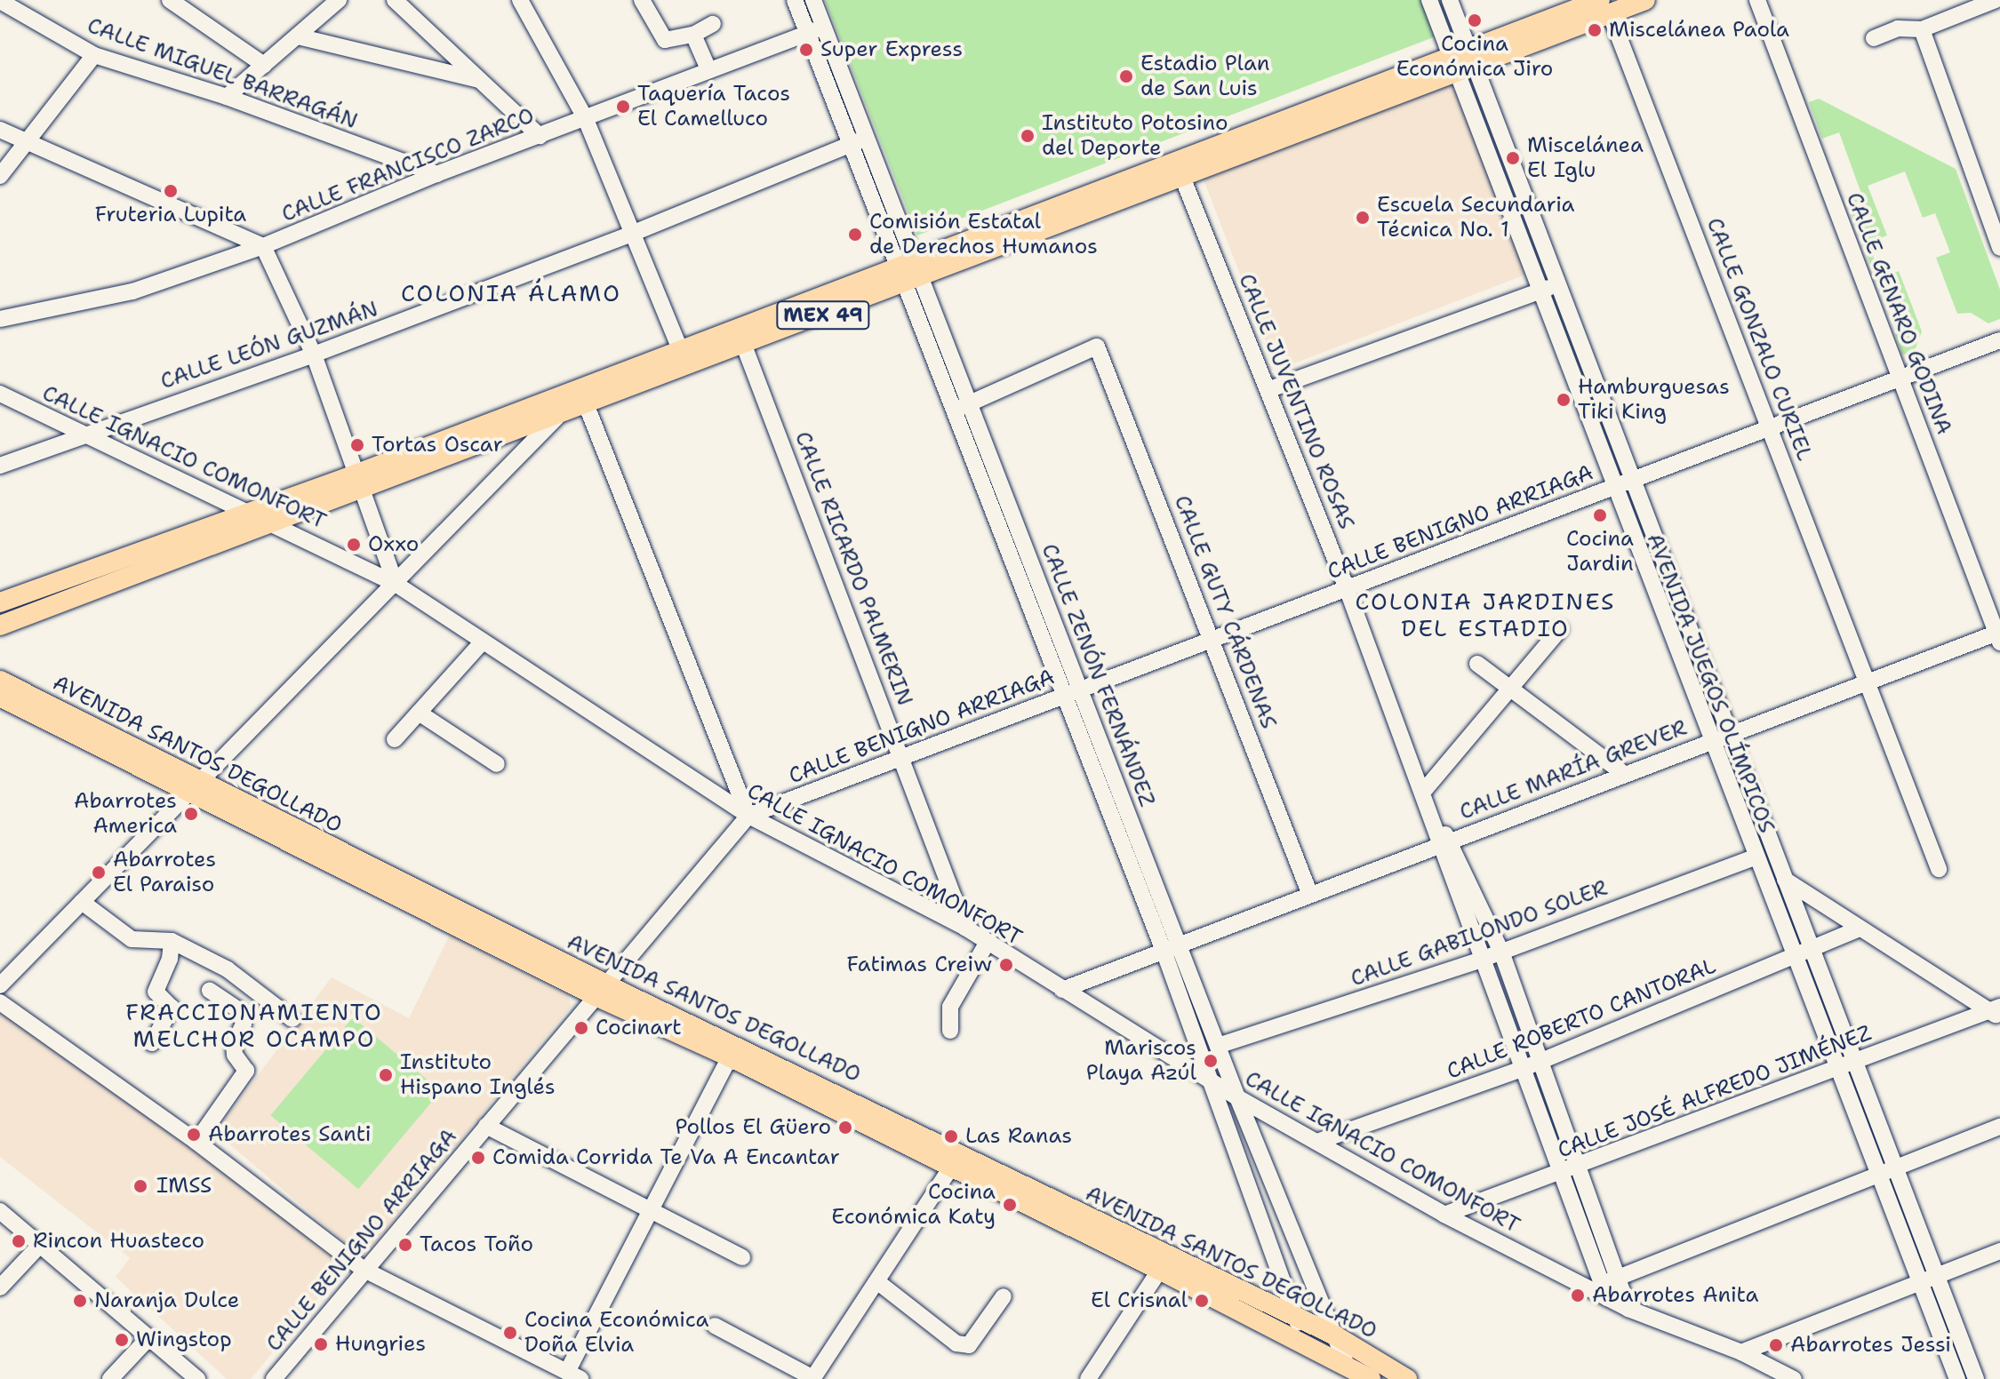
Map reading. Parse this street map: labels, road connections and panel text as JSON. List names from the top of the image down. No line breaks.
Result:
{"streets":{"main road":["MEX 49","AVENIDA SANTOS DEGOLLADO"],"street":["CALLE MIGUEL BARRAGÁN","CALLE FRANCISCO ZARCO","CALLE GENARO GODINA","CALLE GONZALO CURIEL","CALLE LEÓN GUZMÁN","CALLE JUVENTINO ROSAS","CALLE IGNACIO COMONFORT","CALLE BENIGNO ARRIAGA","CALLE RICARDO PALMERIN","CALLE GUTY CÁRDENAS","CALLE ZENÓN FERNÁNDEZ","AVENIDA JUEGOS OLÍMPICOS","CALLE MARÍA GREVER","CALLE GABILONDO SOLER","CALLE ROBERTO CANTORAL","CALLE JOSÉ ALFREDO JIMÉNEZ"]},"crossings":[["CALLE MIGUEL BARRAGÁN","CALLE FRANCISCO ZARCO"],["CALLE FRANCISCO ZARCO","CALLE ZENÓN FERNÁNDEZ"],["CALLE GENARO GODINA","CALLE BENIGNO ARRIAGA"],["CALLE GENARO GODINA","CALLE MARÍA GREVER"],["MEX 49","CALLE GONZALO CURIEL"],["MEX 49","CALLE JUVENTINO ROSAS"],["MEX 49","CALLE IGNACIO COMONFORT"],["MEX 49","CALLE RICARDO PALMERIN"],["MEX 49","CALLE ZENÓN FERNÁNDEZ"],["MEX 49","AVENIDA JUEGOS OLÍMPICOS"],["CALLE GONZALO CURIEL","CALLE BENIGNO ARRIAGA"],["CALLE GONZALO CURIEL","CALLE MARÍA GREVER"],["CALLE LEÓN GUZMÁN","CALLE IGNACIO COMONFORT"],["CALLE LEÓN GUZMÁN","CALLE ZENÓN FERNÁNDEZ"],["CALLE JUVENTINO ROSAS","CALLE IGNACIO COMONFORT"],["CALLE JUVENTINO ROSAS","CALLE BENIGNO ARRIAGA"],["CALLE JUVENTINO ROSAS","CALLE MARÍA GREVER"],["CALLE JUVENTINO ROSAS","CALLE GABILONDO SOLER"],["CALLE JUVENTINO ROSAS","CALLE ROBERTO CANTORAL"],["CALLE JUVENTINO ROSAS","CALLE JOSÉ ALFREDO JIMÉNEZ"],["CALLE IGNACIO COMONFORT","CALLE BENIGNO ARRIAGA"],["CALLE IGNACIO COMONFORT","CALLE RICARDO PALMERIN"],["CALLE IGNACIO COMONFORT","CALLE ZENÓN FERNÁNDEZ"],["CALLE IGNACIO COMONFORT","CALLE MARÍA GREVER"],["CALLE IGNACIO COMONFORT","CALLE ROBERTO CANTORAL"],["CALLE IGNACIO COMONFORT","CALLE JOSÉ ALFREDO JIMÉNEZ"],["CALLE BENIGNO ARRIAGA","CALLE RICARDO PALMERIN"],["CALLE BENIGNO ARRIAGA","CALLE GUTY CÁRDENAS"],["CALLE BENIGNO ARRIAGA","CALLE ZENÓN FERNÁNDEZ"],["CALLE BENIGNO ARRIAGA","AVENIDA JUEGOS OLÍMPICOS"],["CALLE BENIGNO ARRIAGA","AVENIDA SANTOS DEGOLLADO"],["CALLE GUTY CÁRDENAS","CALLE ZENÓN FERNÁNDEZ"],["CALLE GUTY CÁRDENAS","CALLE MARÍA GREVER"],["CALLE ZENÓN FERNÁNDEZ","AVENIDA SANTOS DEGOLLADO"],["CALLE ZENÓN FERNÁNDEZ","CALLE MARÍA GREVER"],["CALLE ZENÓN FERNÁNDEZ","CALLE GABILONDO SOLER"],["AVENIDA JUEGOS OLÍMPICOS","CALLE MARÍA GREVER"],["AVENIDA JUEGOS OLÍMPICOS","CALLE GABILONDO SOLER"],["AVENIDA JUEGOS OLÍMPICOS","CALLE ROBERTO CANTORAL"],["AVENIDA JUEGOS OLÍMPICOS","CALLE JOSÉ ALFREDO JIMÉNEZ"]],"districts":["COLONIA ÁLAMO","COLONIA JARDINES DEL ESTADIO","FRACCIONAMIENTO MELCHOR OCAMPO"],"places":["Cocina Económica Jiro","Miscelánea Paola","Super Express","Estadio Plan de San Luis","Taquería Tacos El Camelluco","Instituto Potosino del Deporte","Miscelánea El Iglu","Fruteria Lupita","Escuela Secundaria Técnica No. 1","Comisión Estatal de Derechos Humanos","Hamburguesas Tiki King","Tortas Oscar","Cocina Jardin","Oxxo","Abarrotes America","Abarrotes El Paraiso","Fatimas Creiw","Cocinart","Mariscos Playa Azúl","Instituto Hispano Inglés","Pollos El Güero","Abarrotes Santi","Las Ranas","Comida Corrida Te Va A Encantar","IMSS","Cocina Económica Katy","Rincon Huasteco","Tacos Toño","Abarrotes Anita","Naranja Dulce","El Crisnal","Cocina Económica Doña Elvia","Wingstop","Hungries","Abarrotes Jessi"]}
